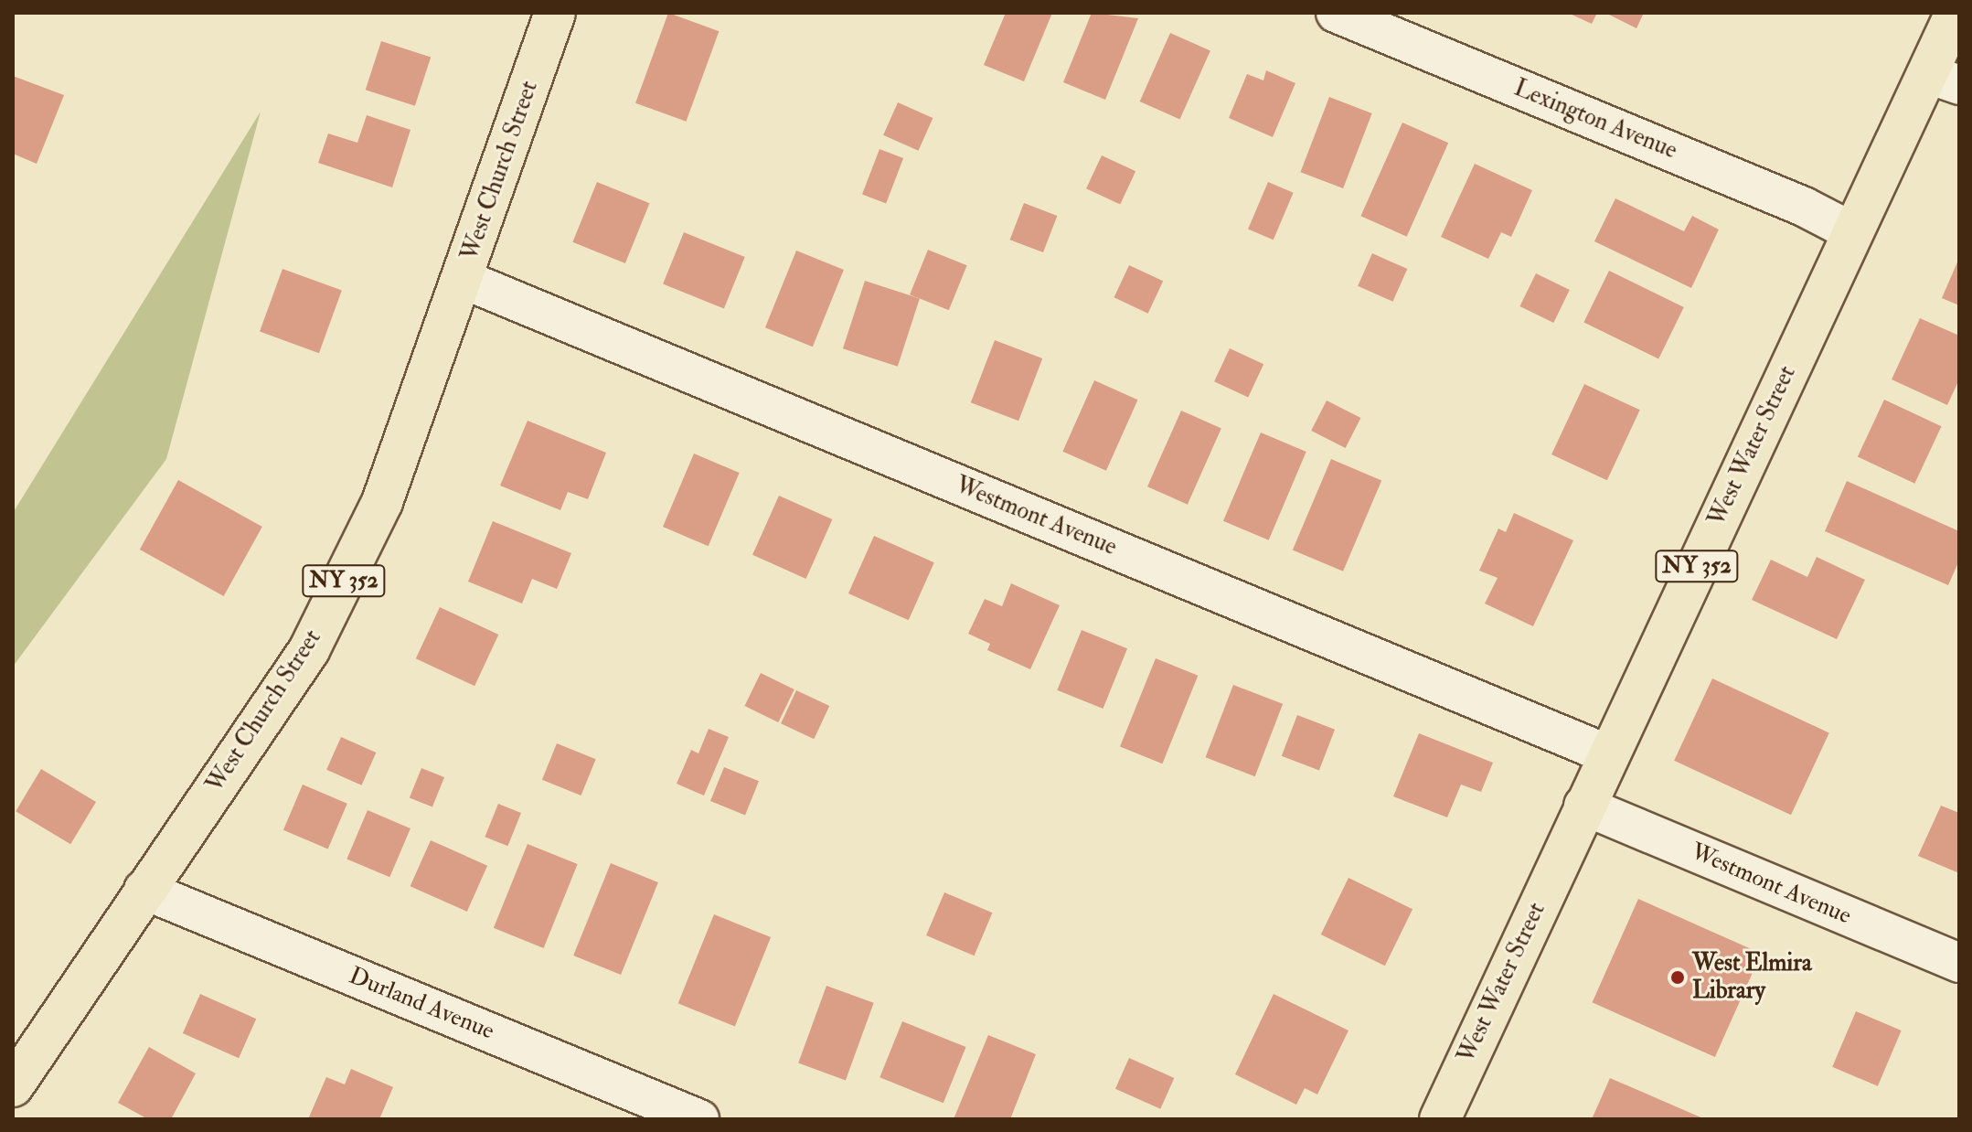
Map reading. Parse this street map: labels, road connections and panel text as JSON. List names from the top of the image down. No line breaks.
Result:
{"streets":{"main road":["West Church Street","West Water Street","NY 352"],"street":["Lexington Avenue","Westmont Avenue","Durland Avenue"]},"crossings":[["Lexington Avenue","West Water Street"],["West Church Street","Westmont Avenue"],["West Church Street","Durland Avenue"],["West Water Street","Westmont Avenue"]],"places":["West Elmira Library"]}
